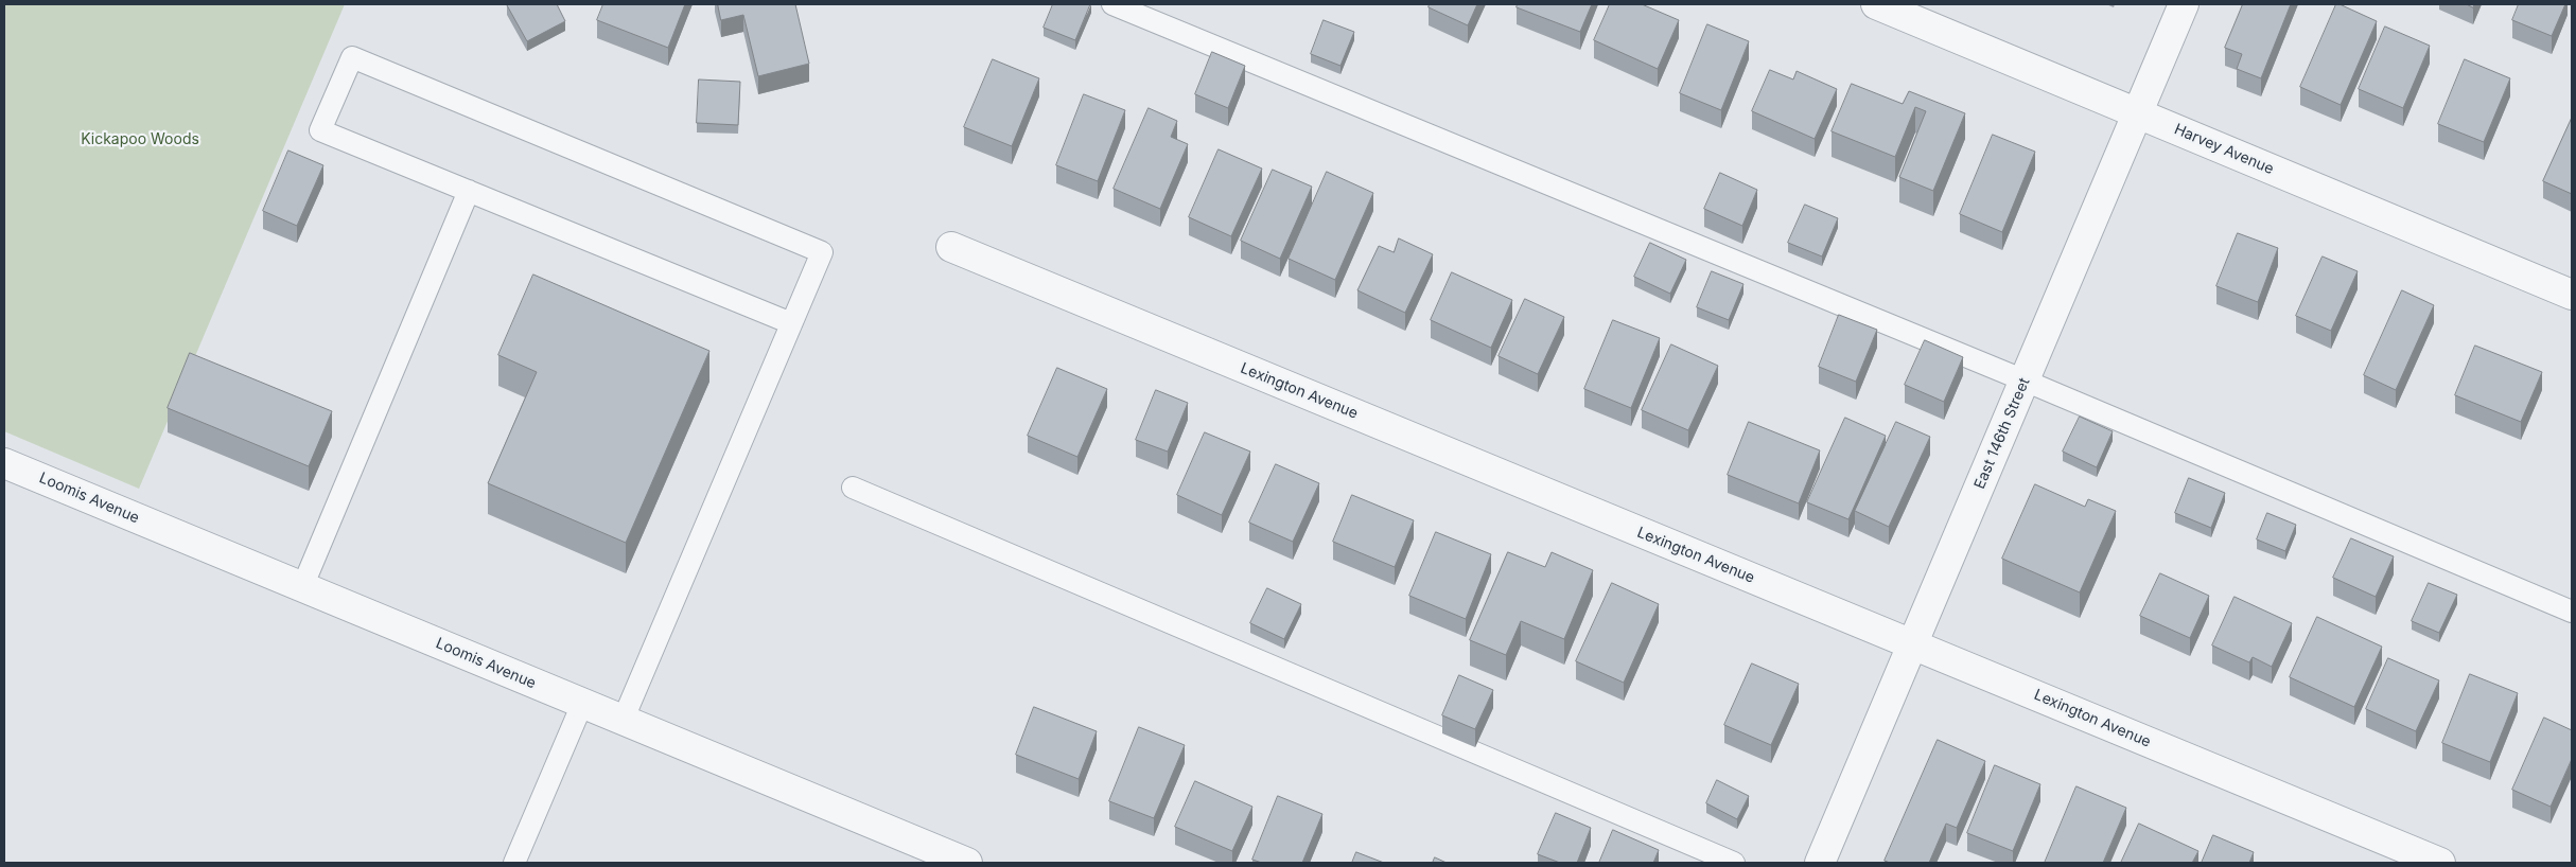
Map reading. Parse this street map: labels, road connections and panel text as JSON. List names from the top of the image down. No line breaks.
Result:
{"streets":{"street":["Harvey Avenue","Lexington Avenue","East 146th Street","Loomis Avenue"]},"crossings":[["Harvey Avenue","East 146th Street"],["Lexington Avenue","East 146th Street"]],"parks":["Kickapoo Woods"]}
